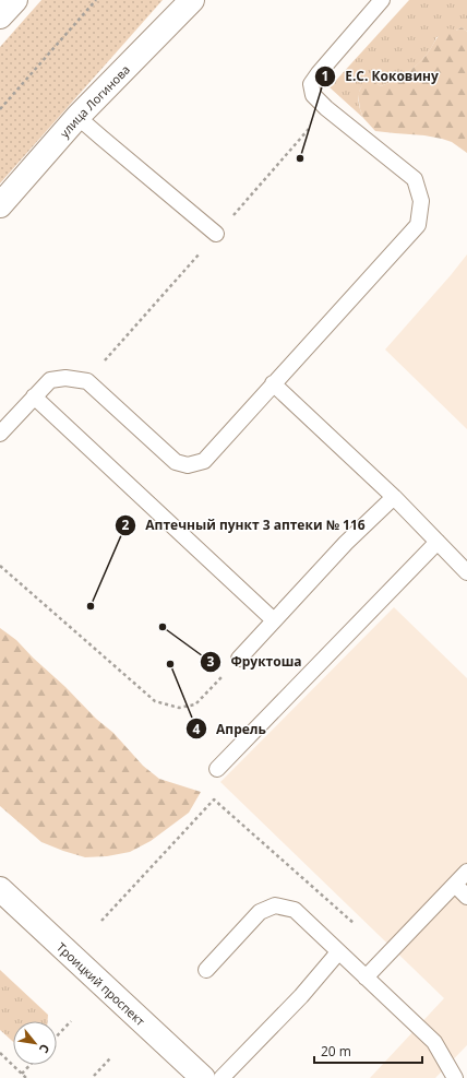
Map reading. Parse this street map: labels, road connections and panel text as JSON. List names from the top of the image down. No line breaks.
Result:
{"streets":{"street":["улица Логинова","Троицкий проспект"]},"places":["Е.С. Коковину","Аптечный пункт 3 аптеки № 116","Фруктоша","Апрель"],"scale_bar":"20 m","north":"bottom right"}
